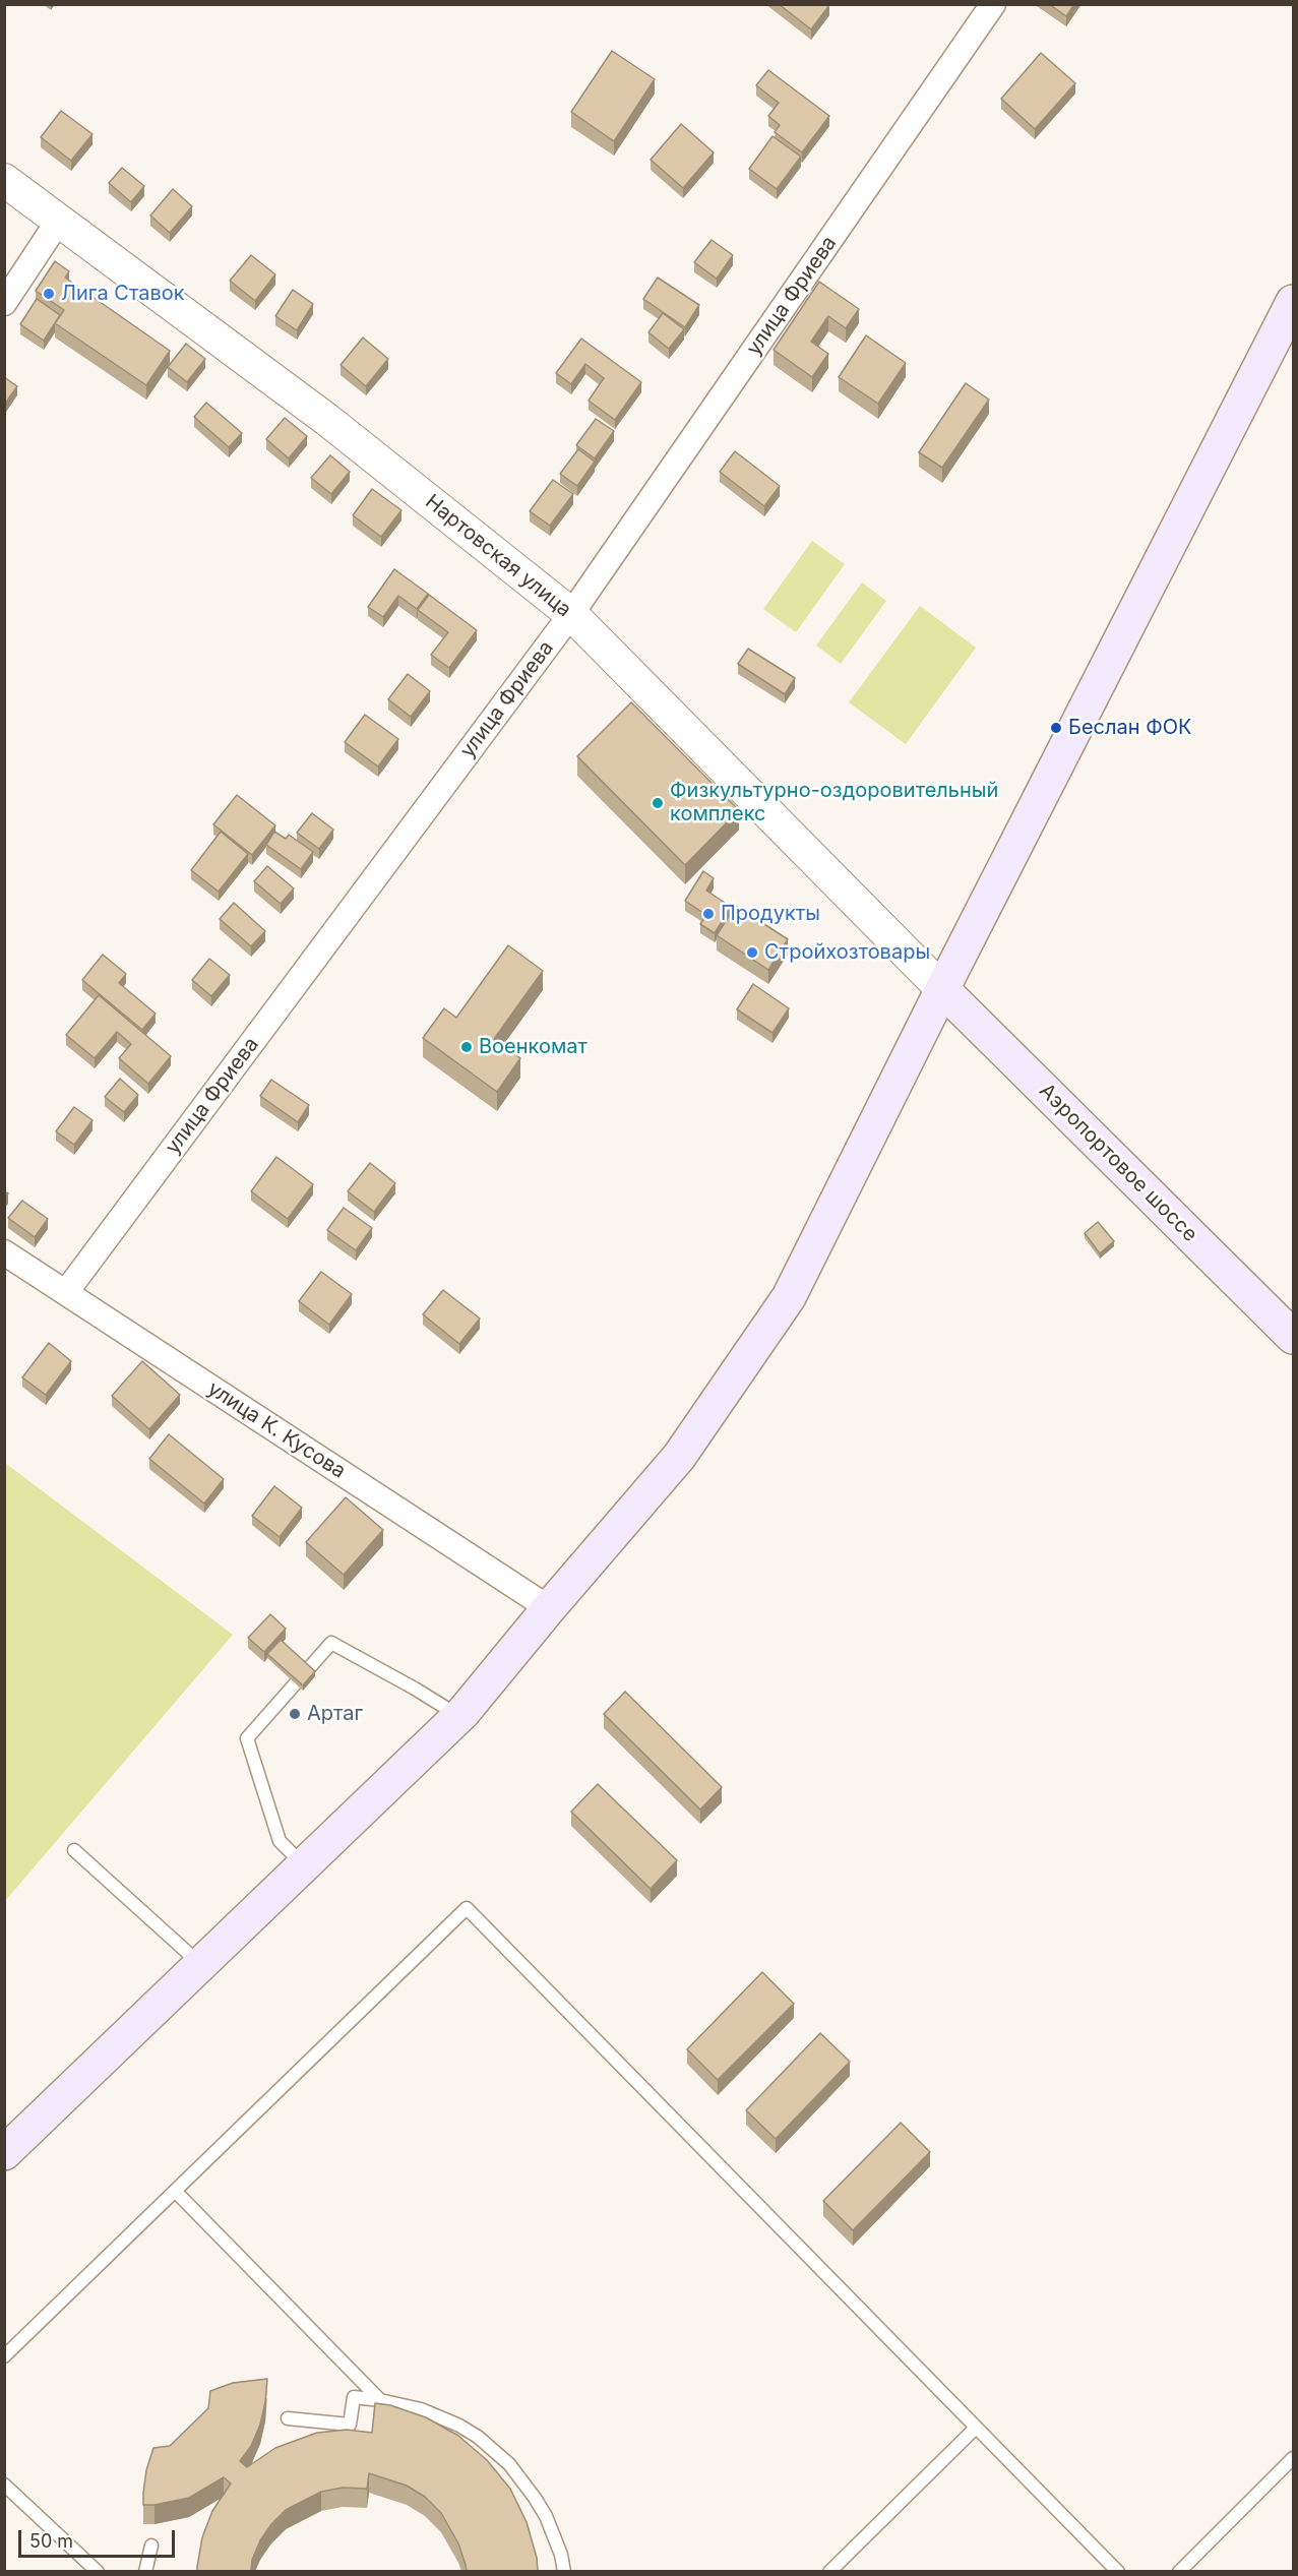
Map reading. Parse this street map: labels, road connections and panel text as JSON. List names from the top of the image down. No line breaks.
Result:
{"streets":{"main road":["Аэропортовое шоссе"],"street":["улица Фриева","Нартовская улица","улица К. Кусова"]},"crossings":[["улица Фриева","Нартовская улица"],["улица Фриева","улица К. Кусова"],["Нартовская улица","Аэропортовое шоссе"]],"places":["Лига Ставок","Беслан ФОК","Физкультурно-оздоровительный комплекс","Продукты","Стройхозтовары","Военкомат","Артаг"],"scale_bar":"50 m"}
